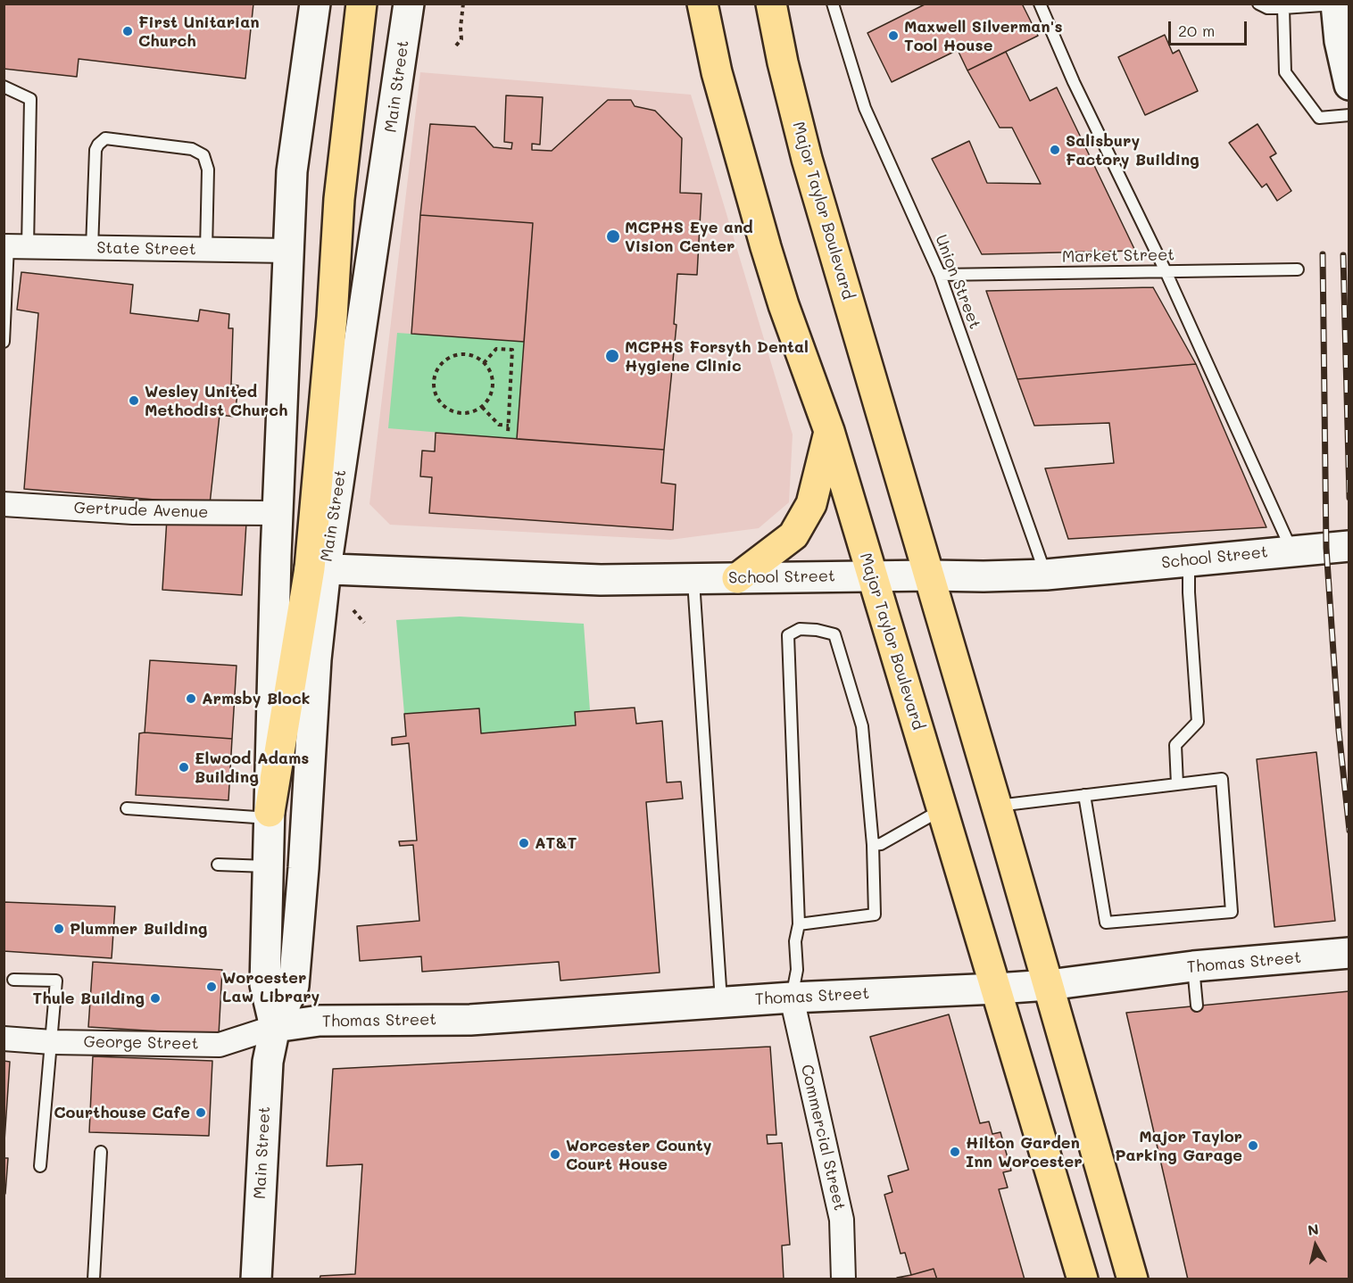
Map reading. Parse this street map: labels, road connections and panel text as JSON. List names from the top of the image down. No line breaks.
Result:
{"streets":{"main road":["Main Street","Major Taylor Boulevard","School Street","Thomas Street"],"street":["State Street","Gertrude Avenue","George Street","Commercial Street"],"lane":["Market Street","Union Street"]},"crossings":[["Main Street","State Street"],["Main Street","Gertrude Avenue"],["Main Street","School Street"],["Main Street","Thomas Street"],["Main Street","George Street"],["Major Taylor Boulevard","School Street"],["Major Taylor Boulevard","Thomas Street"],["Market Street","Union Street"],["Union Street","School Street"],["Thomas Street","George Street"],["Thomas Street","Commercial Street"]],"places":["First Unitarian Church","Maxwell Silverman's Tool House","Salisbury Factory Building","MCPHS Eye and Vision Center","MCPHS Forsyth Dental Hygiene Clinic","Wesley United Methodist Church","Armsby Block","Elwood Adams Building","AT&T","Plummer Building","Worcester Law Library","Thule Building","Courthouse Cafe","Major Taylor Parking Garage","Hilton Garden Inn Worcester","Worcester County Court House"],"scale_bar":"20 m","north":"top"}
